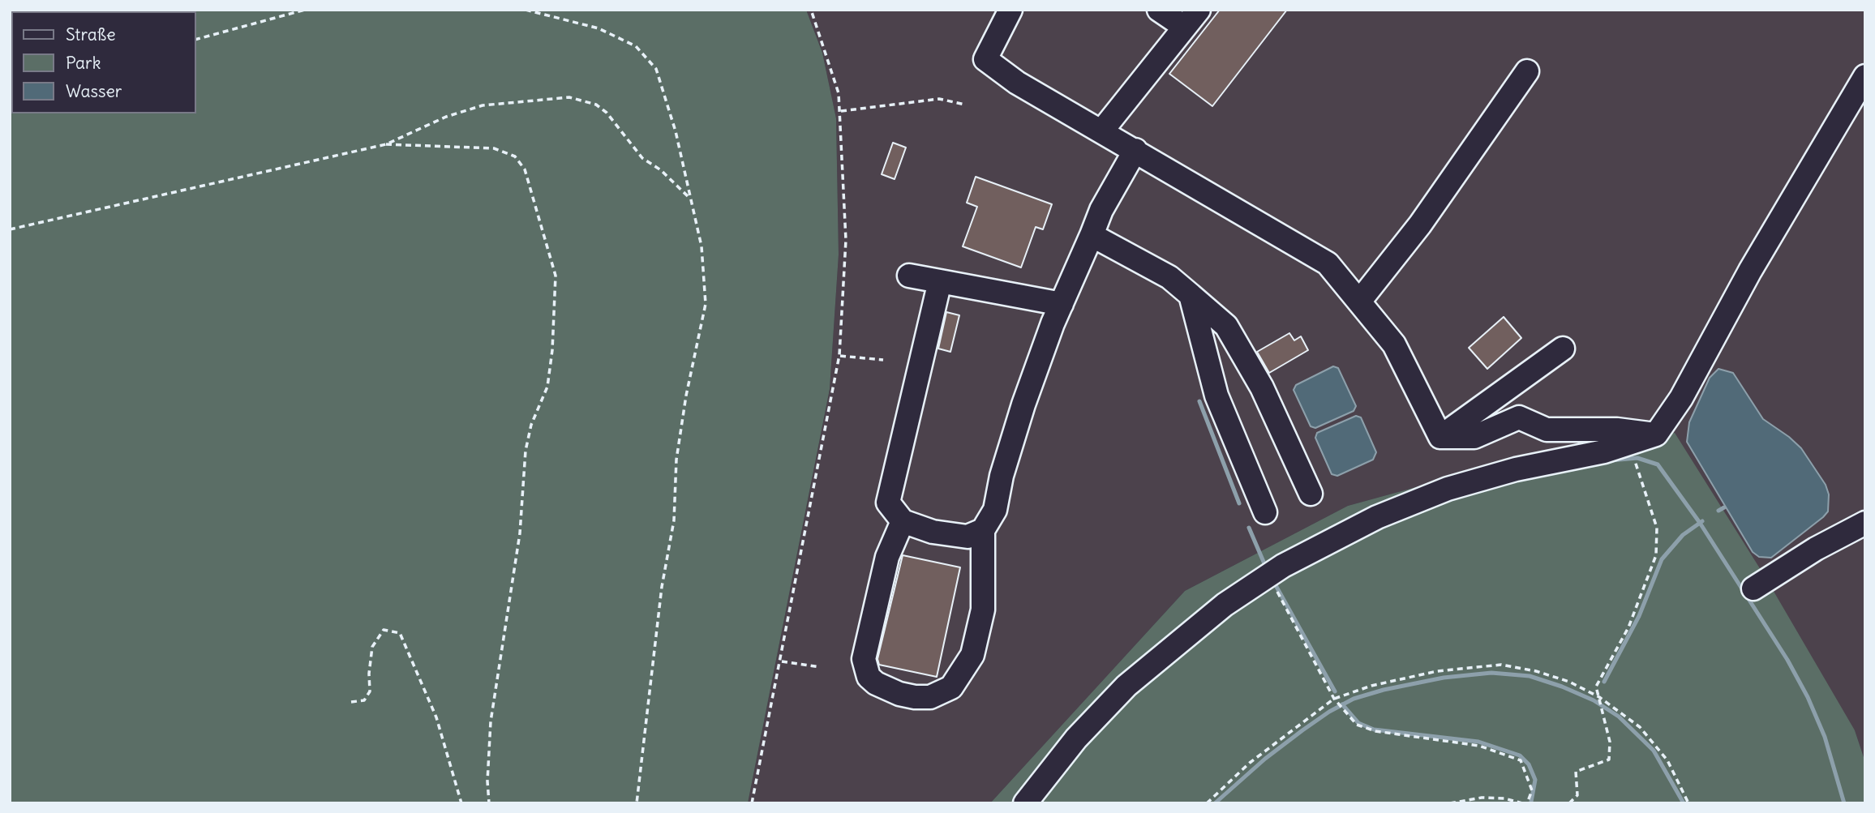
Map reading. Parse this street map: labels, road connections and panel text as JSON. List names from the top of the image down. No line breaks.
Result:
{"legend":["Straße","Park","Wasser"]}
